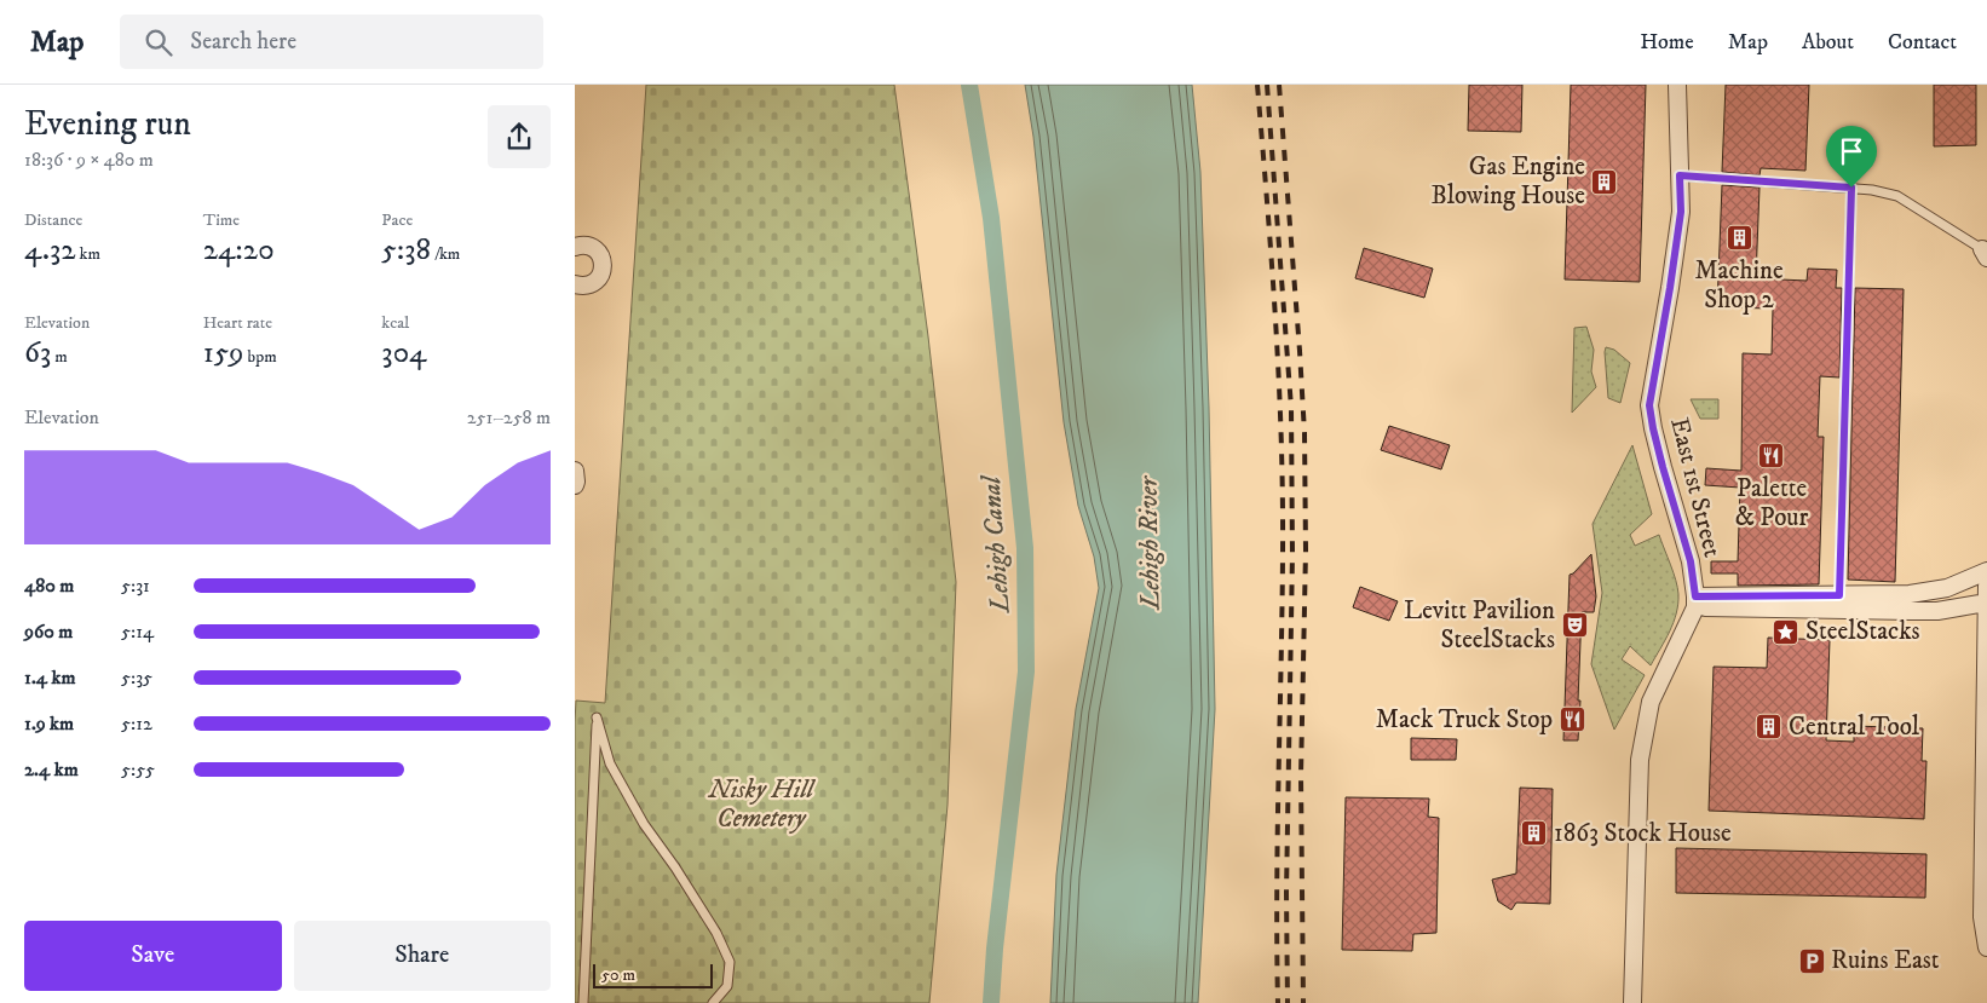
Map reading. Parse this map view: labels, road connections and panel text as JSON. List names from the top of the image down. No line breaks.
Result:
{"streets":{"street":["East 1st Street"]},"water":["Lehigh River","Lehigh Canal"],"parks":["Nisky Hill Cemetery"],"places":{"building":["Gas Engine Blowing House","Machine Shop 2","Central Tool","1863 Stock House"],"restaurant":["Palette & Pour","Mack Truck Stop"],"theatre":["Levitt Pavilion SteelStacks"],"place":["SteelStacks"],"parking":["Ruins East"]},"scale_bar":"50 m","page":{"header":"Map","search":"Search here","nav":["Home","Map","About","Contact"],"heading":["Evening run","18:36 · 9 × 480 m"],"stats":[["Distance","4.32 km"],["Time","24:20"],["Pace","5:38 /km"],["Elevation","63 m"],["Heart rate","159 bpm"],["kcal","304"]],"chart":["Elevation","251–258 m"],"list":[{"name":"480 m","note":"5:31"},{"name":"960 m","note":"5:14"},{"name":"1.4 km","note":"5:35"},{"name":"1.9 km","note":"5:12"},{"name":"2.4 km","note":"5:55"}],"buttons":["Save","Share"],"scale":"50 m"}}
